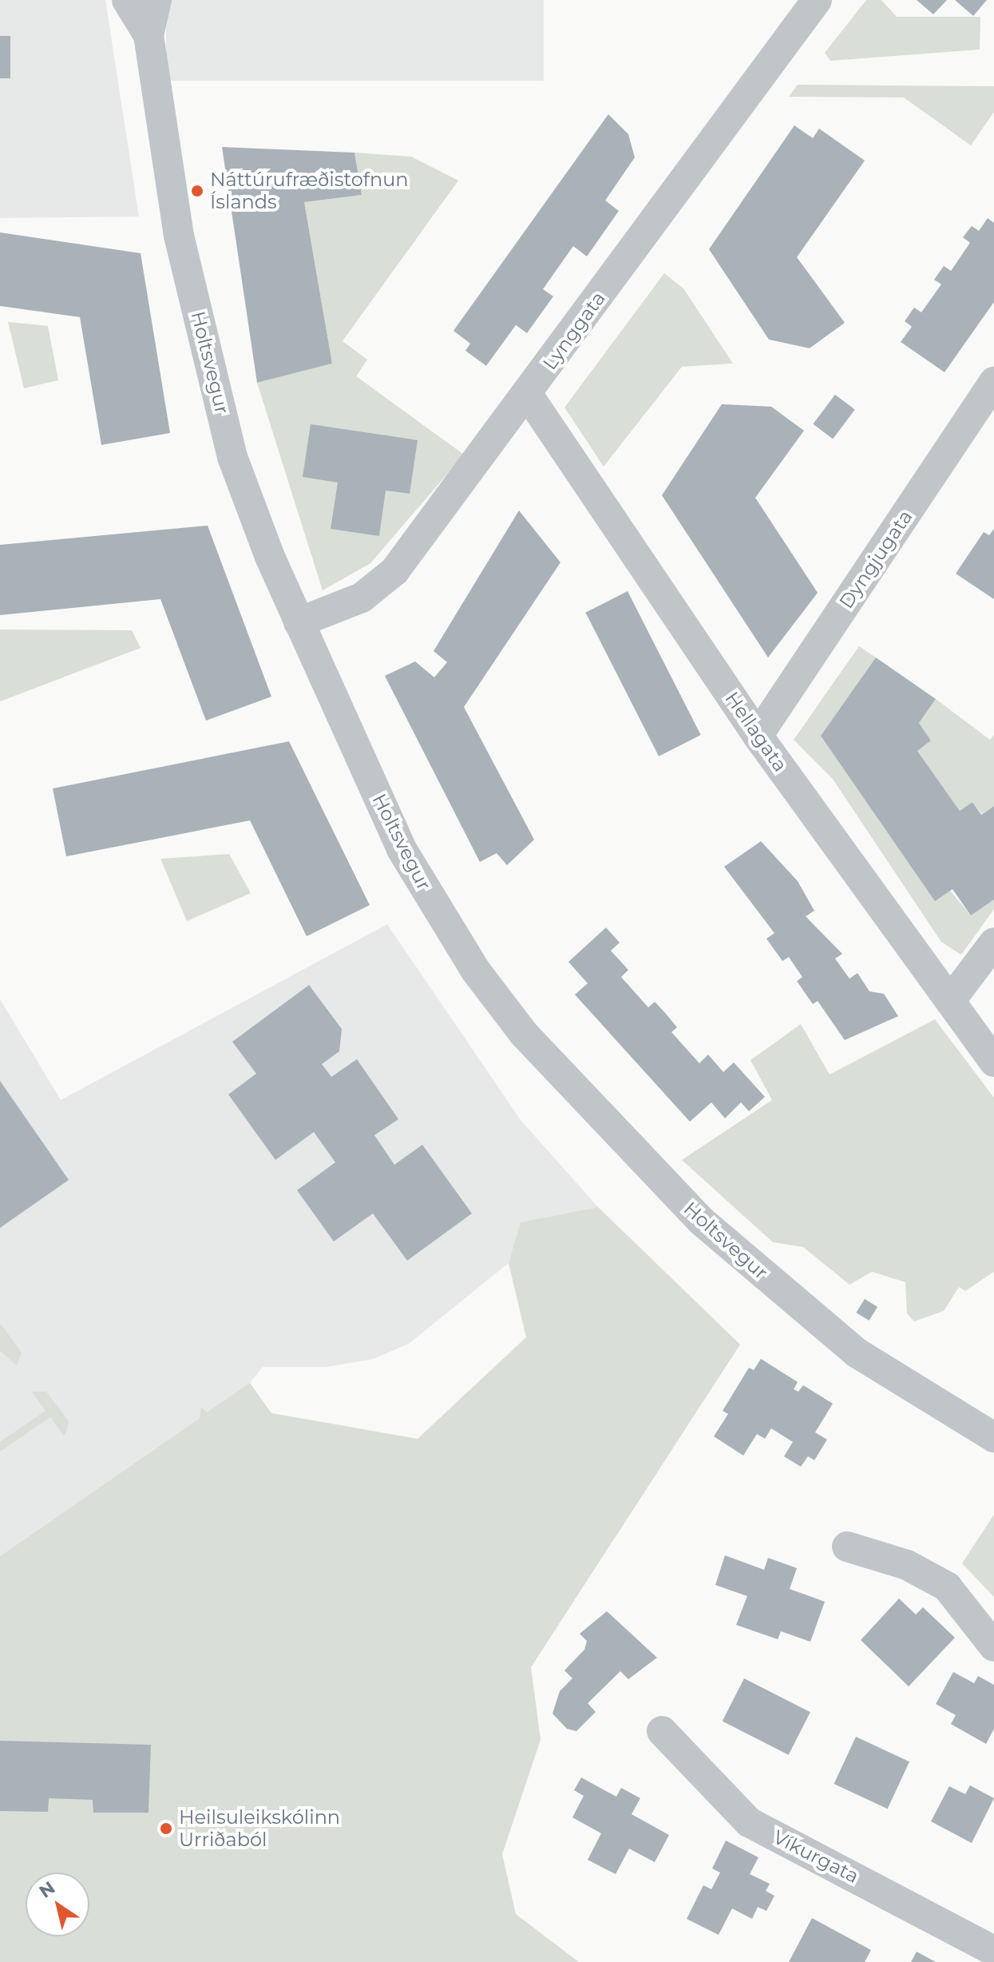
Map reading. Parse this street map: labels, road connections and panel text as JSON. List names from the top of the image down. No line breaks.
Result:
{"streets":{"street":["Lynggata","Holtsvegur","Dyngjugata","Hellagata","Víkurgata"]},"crossings":[["Lynggata","Holtsvegur"],["Lynggata","Hellagata"],["Dyngjugata","Hellagata"]],"places":["Náttúrufræðistofnun Íslands","Heilsuleikskólinn Urriðaból"],"north":"top left"}
